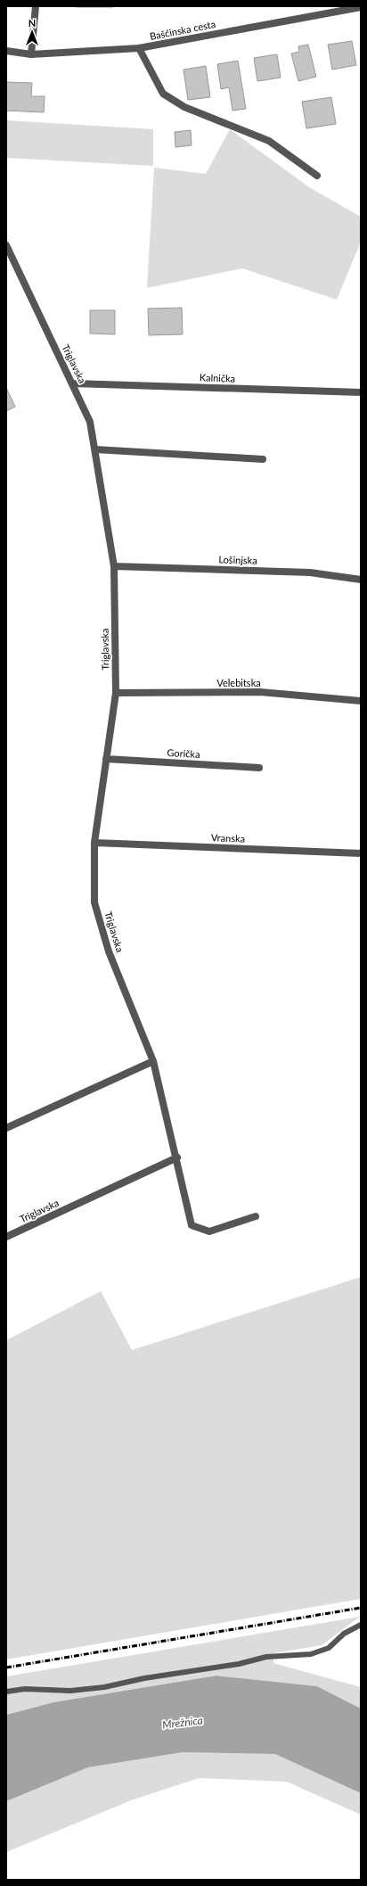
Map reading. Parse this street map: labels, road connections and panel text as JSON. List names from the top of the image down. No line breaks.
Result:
{"streets":{"street":["Bašćinska cesta","Triglavska","Kalnička","Lošinjska","Velebitska","Gorička","Vranska"]},"crossings":[["Triglavska","Kalnička"],["Triglavska","Lošinjska"],["Triglavska","Velebitska"],["Triglavska","Gorička"],["Triglavska","Vranska"]],"water":["Mrežnica"],"north":"top"}
